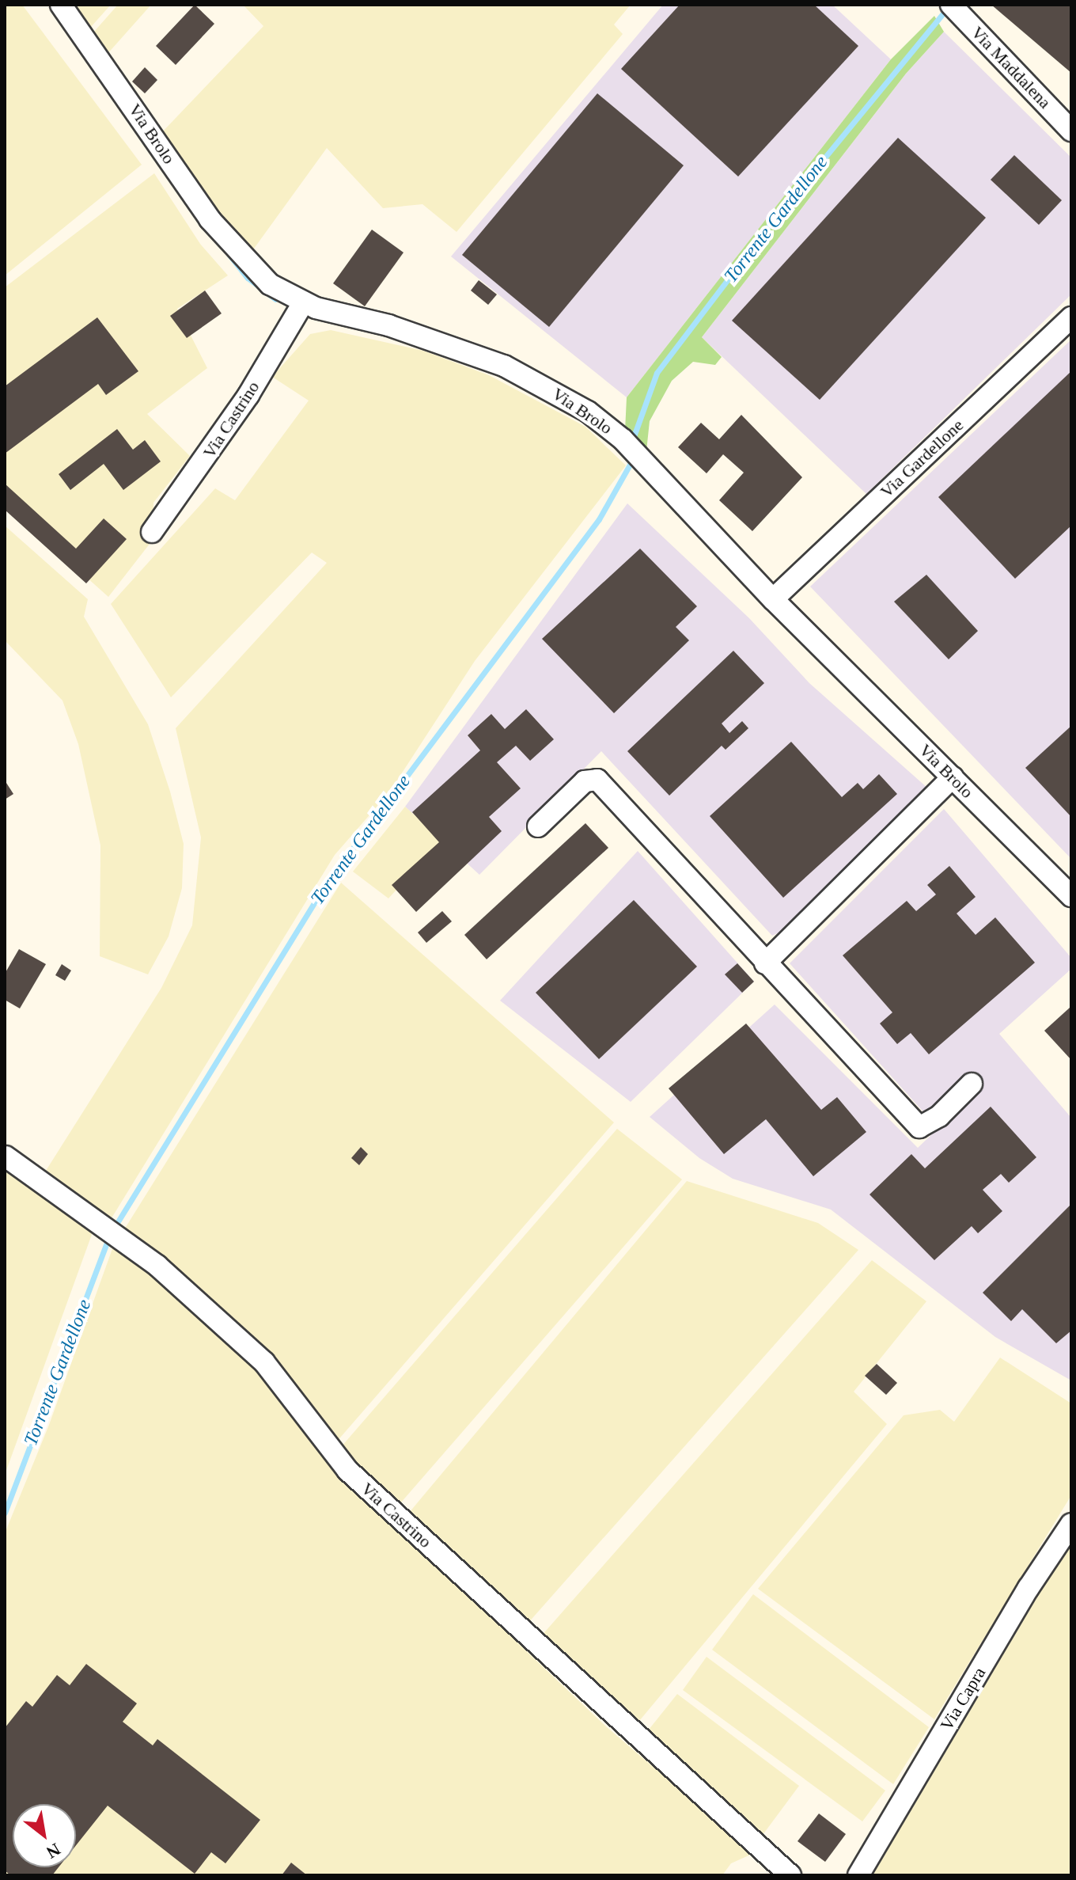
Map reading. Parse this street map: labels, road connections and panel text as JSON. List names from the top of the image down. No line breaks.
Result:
{"streets":{"street":["Via Maddalena","Via Brolo","Via Castrino","Via Gardellone","Via Capra"]},"crossings":[["Via Brolo","Via Castrino"],["Via Brolo","Via Gardellone"]],"water":["Torrente Gardellone"],"north":"bottom right"}
